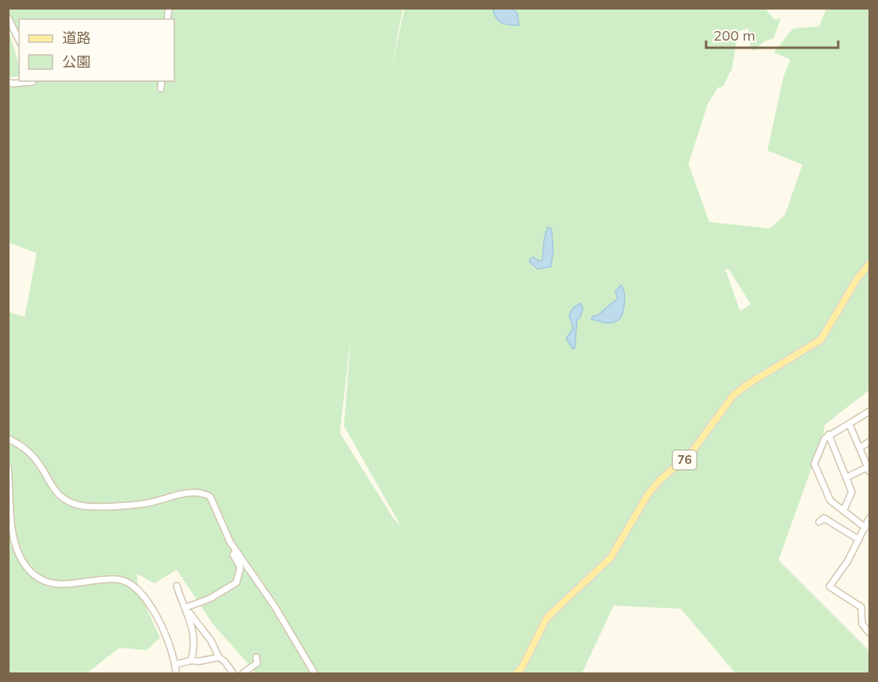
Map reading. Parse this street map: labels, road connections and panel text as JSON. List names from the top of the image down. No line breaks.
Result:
{"streets":{"main road":["76"]},"legend":["道路","公園"],"scale_bar":"200 m"}
